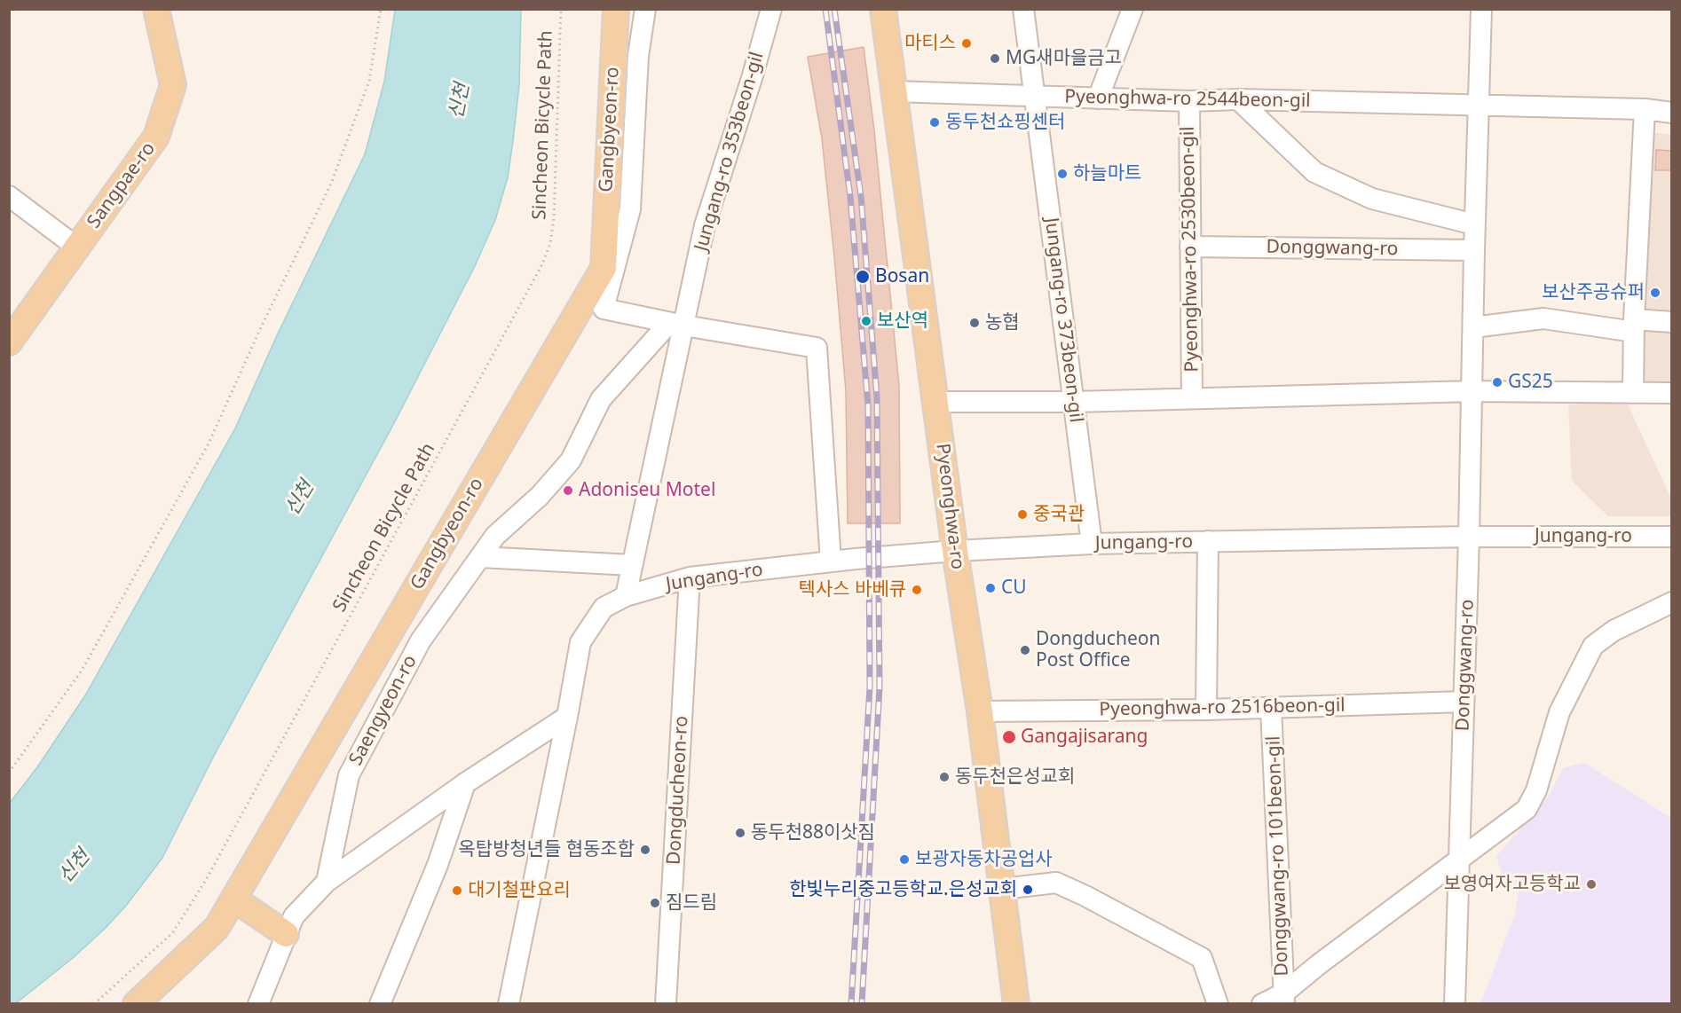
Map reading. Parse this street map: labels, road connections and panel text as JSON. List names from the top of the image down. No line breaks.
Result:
{"streets":{"main road":["Gangbyeon-ro","Sangpae-ro","Pyeonghwa-ro"],"street":["Pyeonghwa-ro 2544beon-gil","Jungang-ro 353beon-gil","Donggwang-ro","Pyeonghwa-ro 2530beon-gil","Jungang-ro 373beon-gil","Jungang-ro","Pyeonghwa-ro 2516beon-gil","Saengyeon-ro","Dongducheon-ro","Donggwang-ro 101beon-gil"],"path":["Sincheon Bicycle Path"]},"crossings":[["Pyeonghwa-ro 2544beon-gil","Donggwang-ro"],["Pyeonghwa-ro 2544beon-gil","Pyeonghwa-ro 2530beon-gil"],["Pyeonghwa-ro 2544beon-gil","Jungang-ro 373beon-gil"],["Pyeonghwa-ro 2544beon-gil","Pyeonghwa-ro"],["Jungang-ro 353beon-gil","Jungang-ro"],["Donggwang-ro","Pyeonghwa-ro 2530beon-gil"],["Donggwang-ro","Jungang-ro"],["Donggwang-ro","Pyeonghwa-ro 2516beon-gil"],["Pyeonghwa-ro 2530beon-gil","Jungang-ro 373beon-gil"],["Pyeonghwa-ro 2530beon-gil","Pyeonghwa-ro"],["Jungang-ro 373beon-gil","Jungang-ro"],["Pyeonghwa-ro","Jungang-ro"],["Pyeonghwa-ro","Pyeonghwa-ro 2516beon-gil"],["Jungang-ro","Pyeonghwa-ro 2516beon-gil"],["Jungang-ro","Dongducheon-ro"],["Pyeonghwa-ro 2516beon-gil","Donggwang-ro 101beon-gil"]],"water":["신천"],"places":["마티스","MG새마을금고","동두천쇼핑센터","하늘마트","Bosan","보산주공슈퍼","보산역","농협","GS25","Adoniseu Motel","중국관","CU","텍사스 바베큐","Dongducheon Post Office","Gangajisarang","동두천은성교회","동두천88이삿짐","옥탑방청년들 협동조합","보광자동차공업사","보영여자고등학교","한빛누리중고등학교.은성교회","대기철판요리","짐드림"]}
